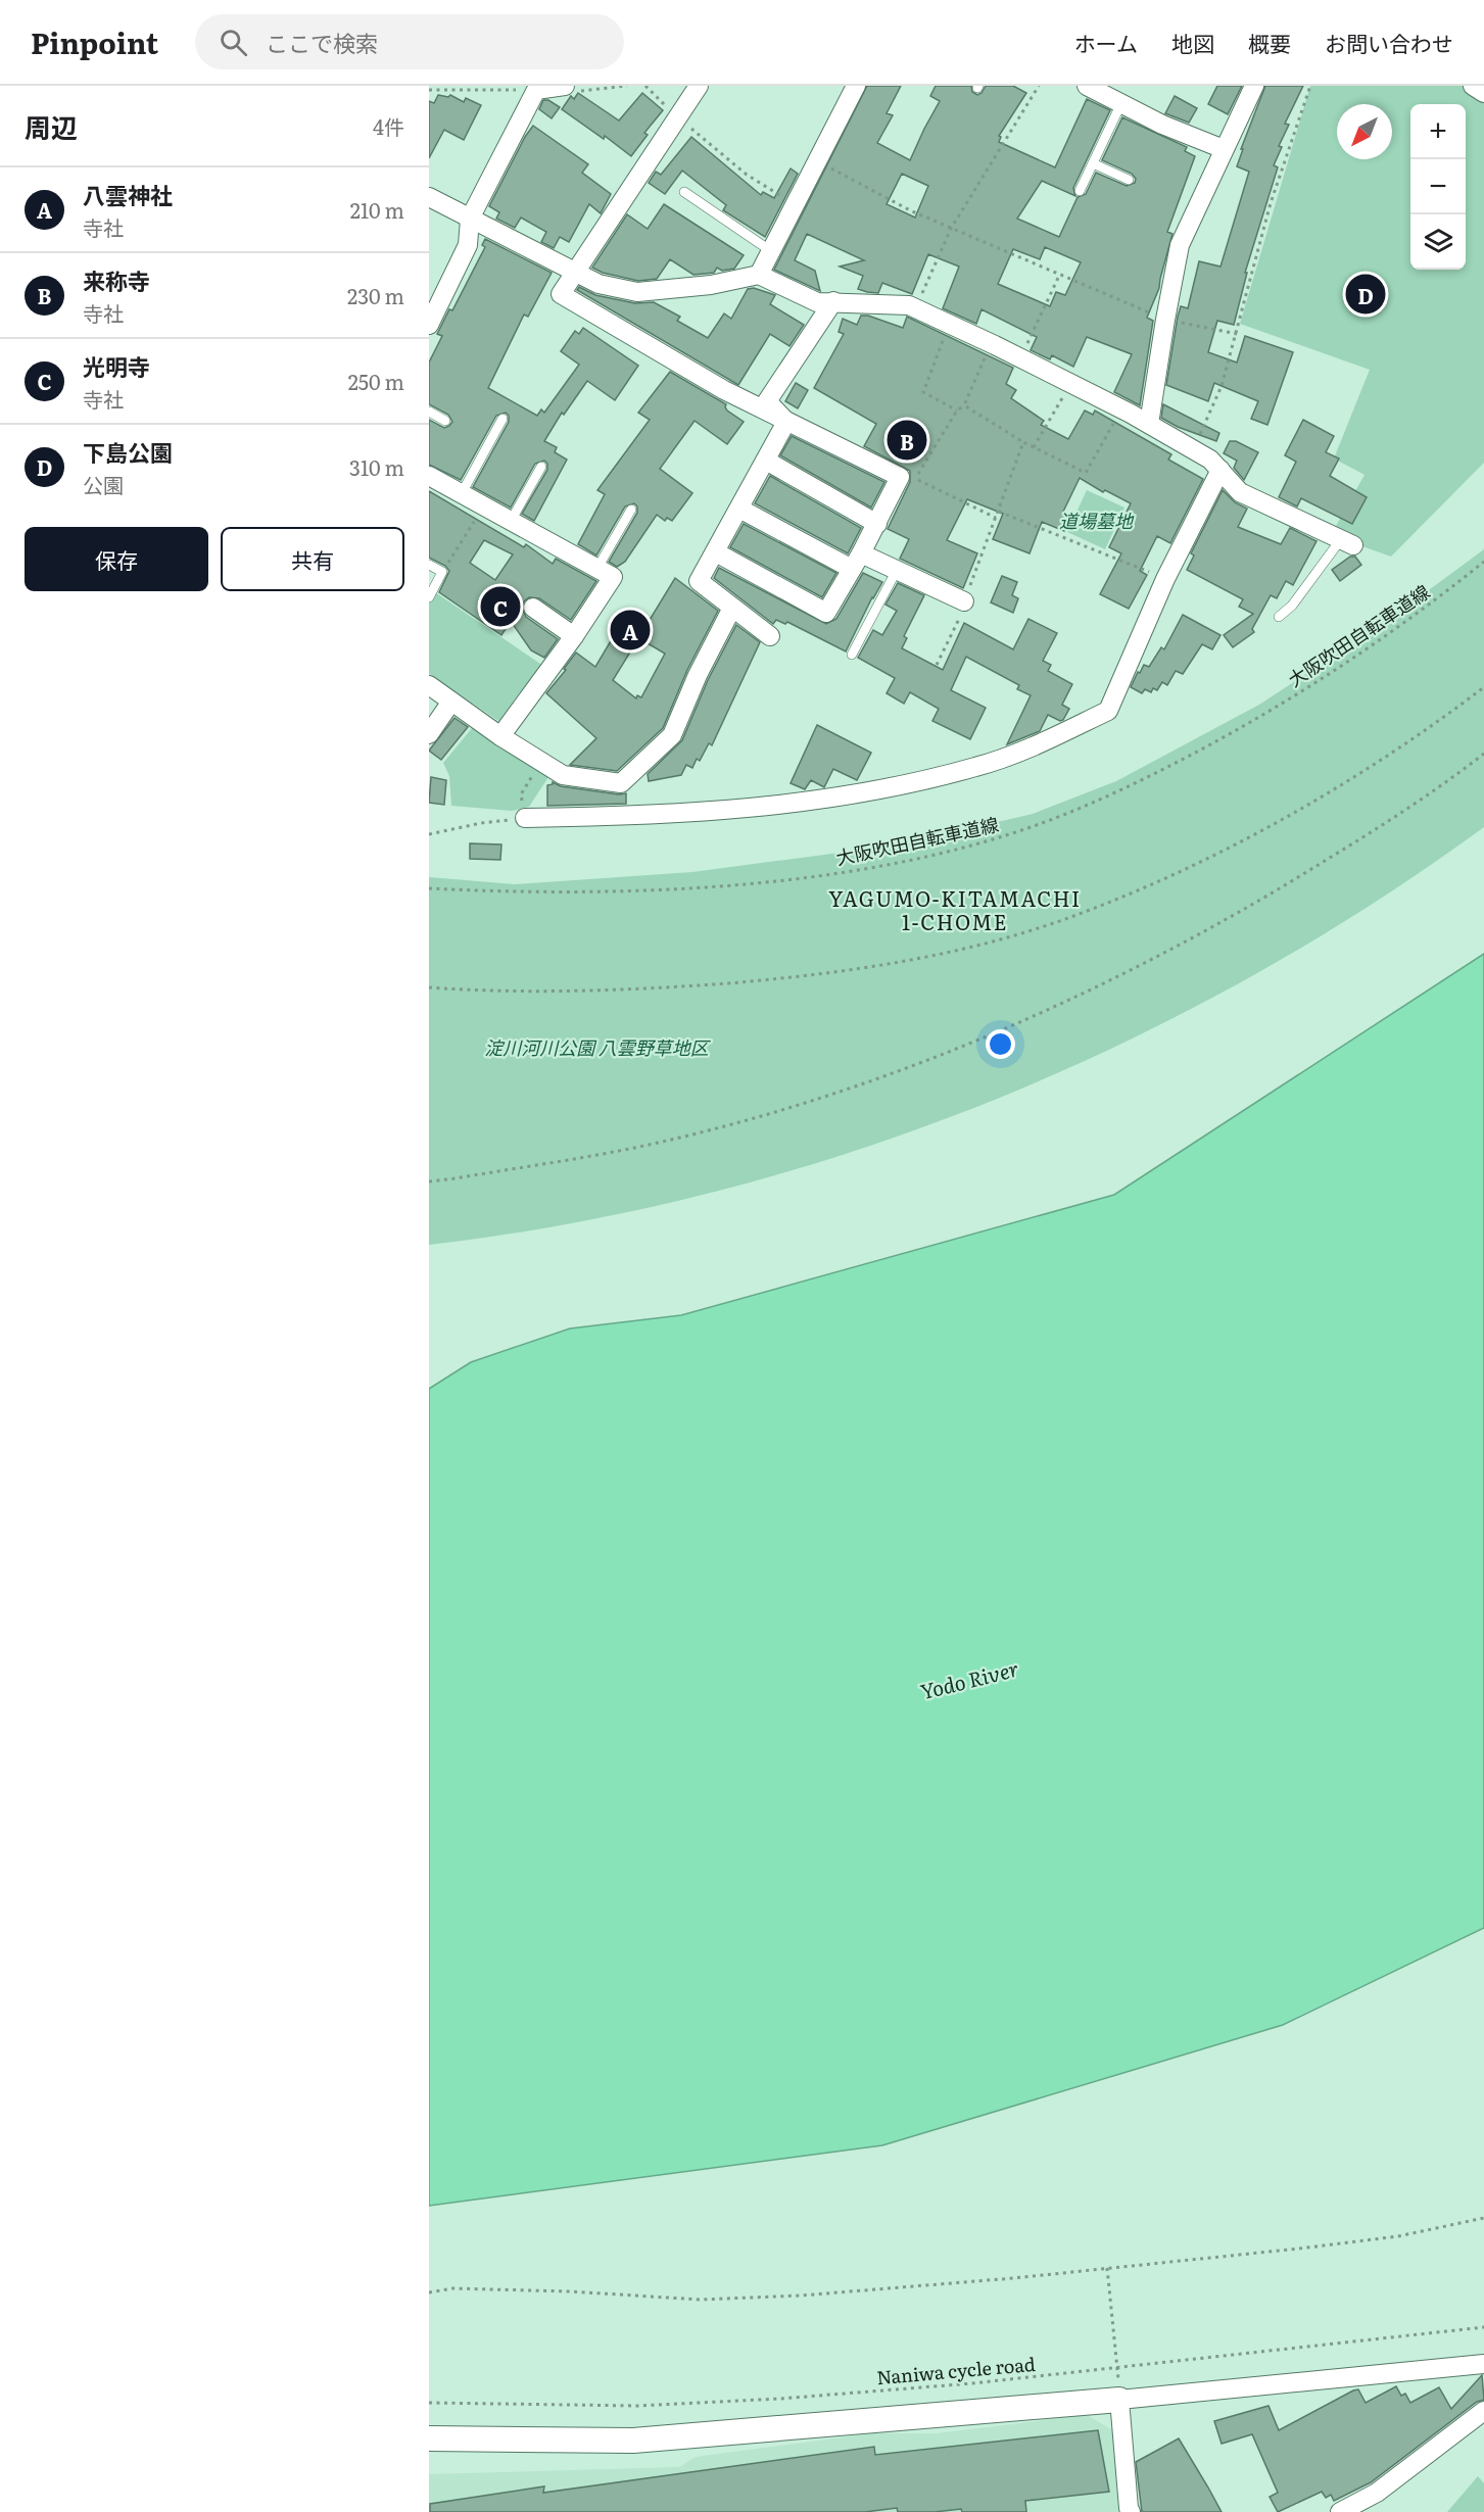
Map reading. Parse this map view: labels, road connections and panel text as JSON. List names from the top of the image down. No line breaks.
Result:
{"streets":{"path":["大阪吹田自転車道線","Naniwa cycle road"]},"districts":["YAGUMO-KITAMACHI 1-CHOME"],"water":["Yodo River"],"parks":["道場墓地","淀川河川公園 八雲野草地区"],"north":"bottom left","page":{"header":"Pinpoint","search":"ここで検索","nav":["ホーム","地図","概要","お問い合わせ"],"heading":["周辺","4件"],"map_buttons":["+","−"],"list":[{"mark":"A","name":"八雲神社","note":"寺社","value":"210 m"},{"mark":"B","name":"来称寺","note":"寺社","value":"230 m"},{"mark":"C","name":"光明寺","note":"寺社","value":"250 m"},{"mark":"D","name":"下島公園","note":"公園","value":"310 m"}],"pins":["D","B","C","A"],"buttons":["保存","共有"]}}
